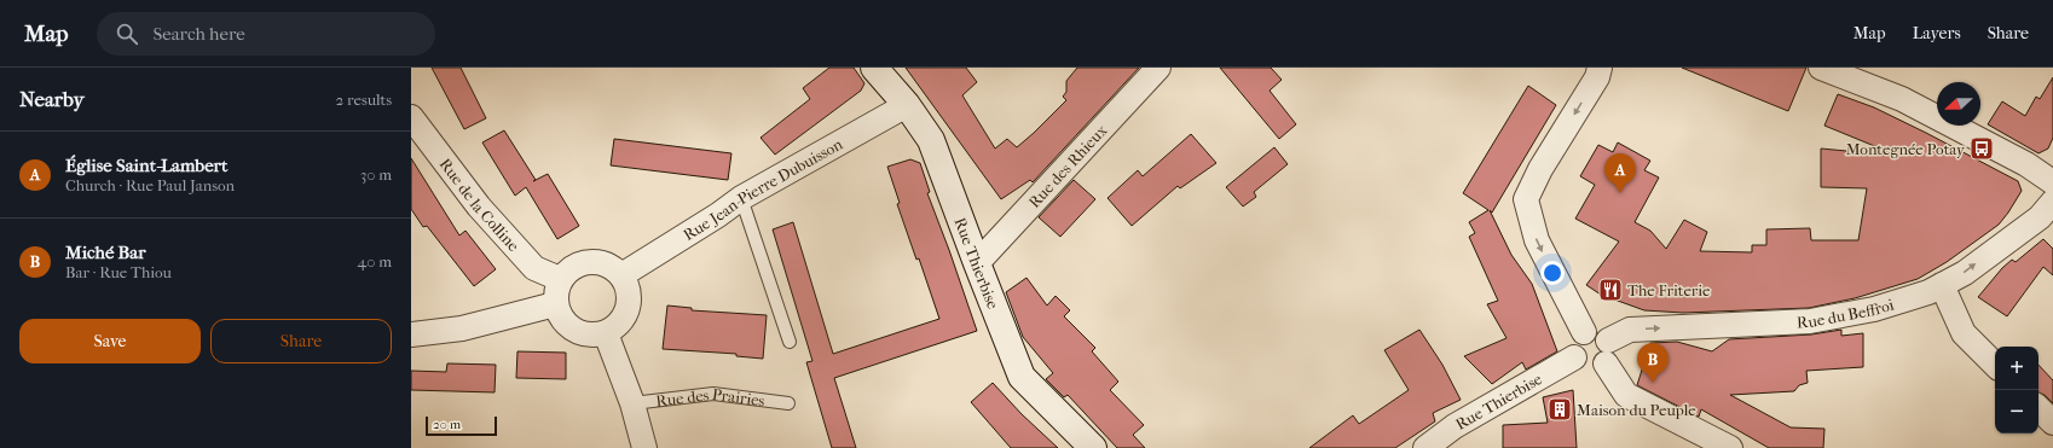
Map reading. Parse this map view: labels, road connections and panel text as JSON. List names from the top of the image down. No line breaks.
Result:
{"streets":{"street":["Rue des Rhieux","Rue Jean-Pierre Dubuisson","Rue de la Colline","Rue Thierbise","Rue du Beffroi","Rue des Prairies"]},"crossings":[["Rue des Rhieux","Rue Thierbise"],["Rue Jean-Pierre Dubuisson","Rue de la Colline"],["Rue Jean-Pierre Dubuisson","Rue Thierbise"],["Rue Jean-Pierre Dubuisson","Rue des Prairies"],["Rue de la Colline","Rue des Prairies"],["Rue Thierbise","Rue du Beffroi"]],"one_way":["Rue du Beffroi"],"places":{"bus stop":["Montegnée Potay"],"restaurant":["The Friterie"],"building":["Maison du Peuple"]},"scale_bar":"20 m","north":"left","page":{"header":"Map","search":"Search here","nav":["Map","Layers","Share"],"heading":["Nearby","2 results"],"list":[{"mark":"A","name":"Église Saint-Lambert","note":"Church · Rue Paul Janson","value":"30 m"},{"mark":"B","name":"Miché Bar","note":"Bar · Rue Thiou","value":"40 m"}],"pins":["A","B"],"buttons":["Save","Share"],"map_buttons":["+","−"],"scale":"20 m"}}
